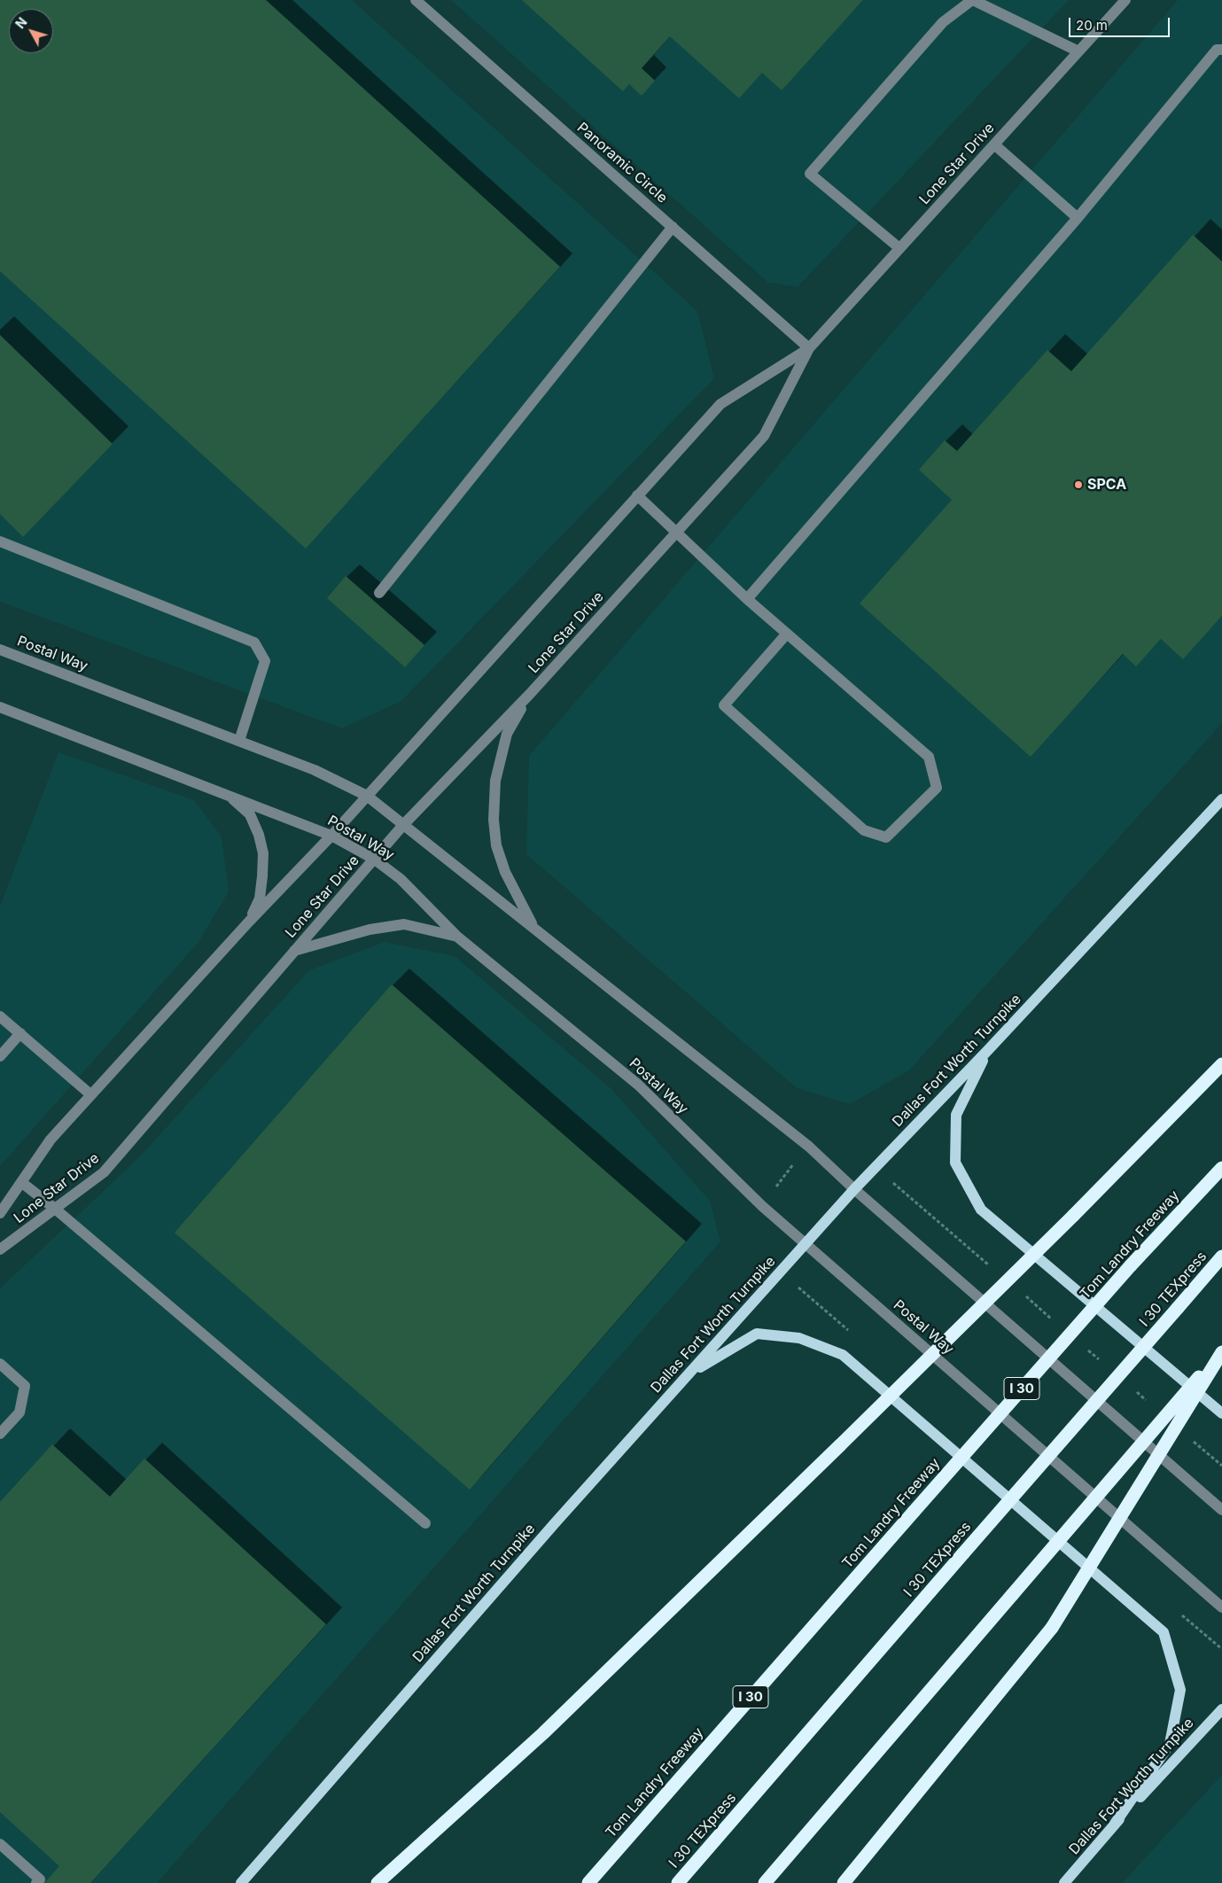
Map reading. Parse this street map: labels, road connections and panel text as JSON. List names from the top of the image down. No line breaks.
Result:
{"streets":{"highway":["Tom Landry Freeway","I 30 TEXpress","I 30"],"main road":["Dallas Fort Worth Turnpike"],"street":["Panoramic Circle","Lone Star Drive","Postal Way"]},"crossings":[["Panoramic Circle","Lone Star Drive"],["Lone Star Drive","Postal Way"],["Postal Way","Dallas Fort Worth Turnpike"]],"places":["SPCA"],"scale_bar":"20 m","north":"top left"}
